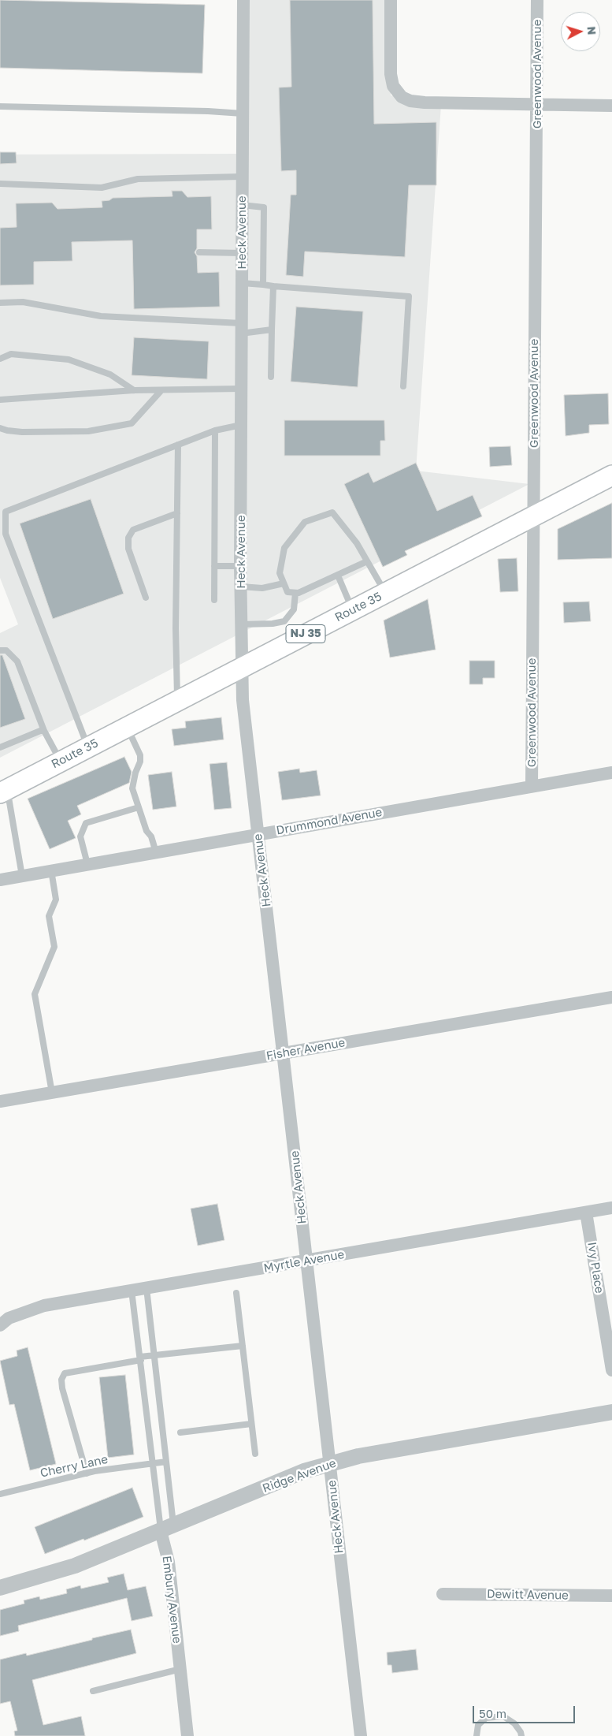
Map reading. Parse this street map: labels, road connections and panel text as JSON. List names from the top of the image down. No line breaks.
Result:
{"streets":{"main road":["Route 35","NJ 35"],"street":["Greenwood Avenue","Heck Avenue","Drummond Avenue","Fisher Avenue","Myrtle Avenue","Ivy Place","Ridge Avenue","Dewitt Avenue","Embury Avenue"],"lane":["Cherry Lane"]},"crossings":[["Greenwood Avenue","Route 35"],["Greenwood Avenue","Drummond Avenue"],["Heck Avenue","Route 35"],["Heck Avenue","Drummond Avenue"],["Heck Avenue","Fisher Avenue"],["Heck Avenue","Myrtle Avenue"],["Heck Avenue","Ridge Avenue"],["Myrtle Avenue","Ivy Place"],["Myrtle Avenue","Embury Avenue"],["Cherry Lane","Embury Avenue"],["Ridge Avenue","Embury Avenue"]],"scale_bar":"50 m","north":"right"}
